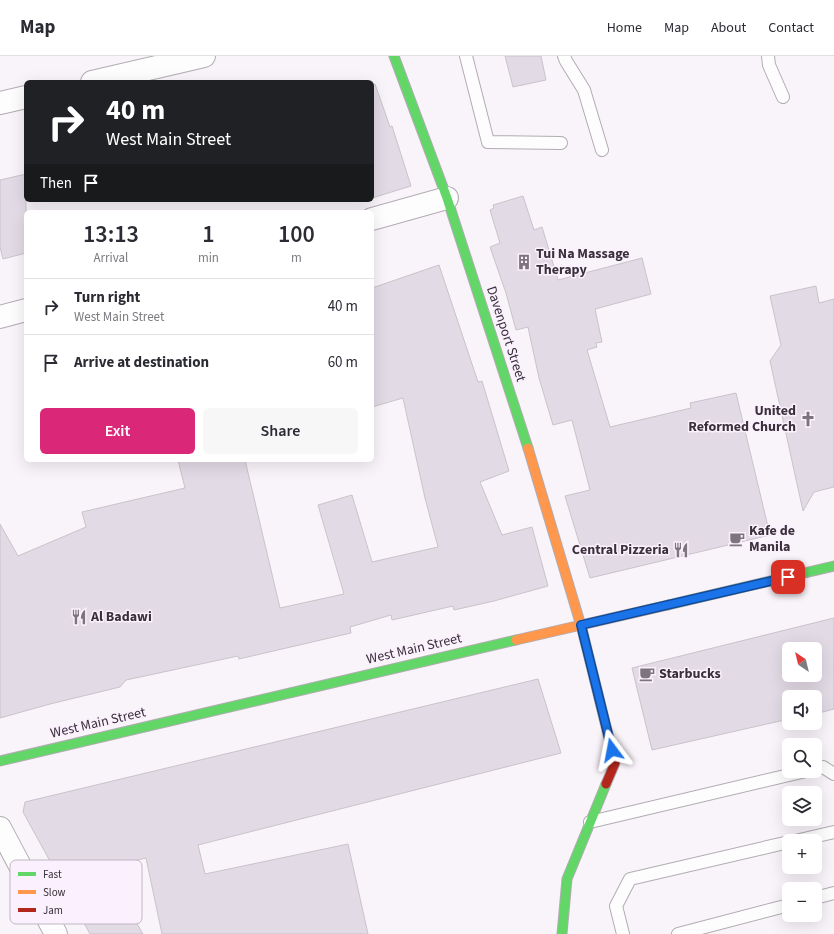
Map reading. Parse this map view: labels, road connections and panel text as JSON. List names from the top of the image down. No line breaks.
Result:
{"streets":{"street":["Davenport Street","West Main Street"]},"crossings":[["Davenport Street","West Main Street"]],"places":{"building":["Tui Na Massage Therapy"],"church":["United Reformed Church"],"cafe":["Kafe de Manila","Starbucks"],"restaurant":["Central Pizzeria","Al Badawi"]},"legend":["Fast","Slow","Jam"],"north":"top left","page":{"header":"Map","nav":["Home","Map","About","Contact"],"turn":["40 m","West Main Street"],"then":"Then","eta":["13:13","Arrival","1","min","100","m"],"list":[{"name":"Turn right","note":"West Main Street","value":"40 m"},{"name":"Arrive at destination","value":"60 m"}],"buttons":["Exit","Share"],"map_buttons":["+","−"]}}
